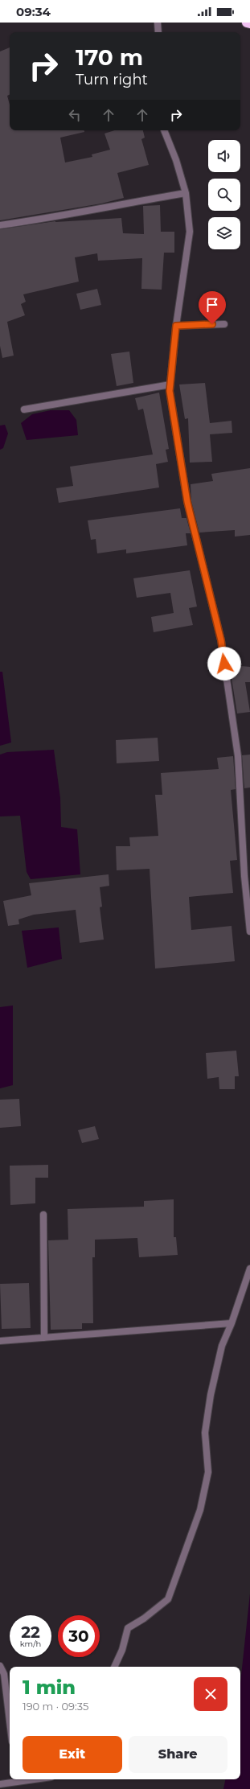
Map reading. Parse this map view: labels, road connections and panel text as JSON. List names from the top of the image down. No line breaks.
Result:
{"page":{"status":"09:34","turn":["170 m","Turn right"],"speed":"22 km/h","limit":"30","heading":["1 min","190 m · 09:35"],"buttons":["Exit","Share"]}}
